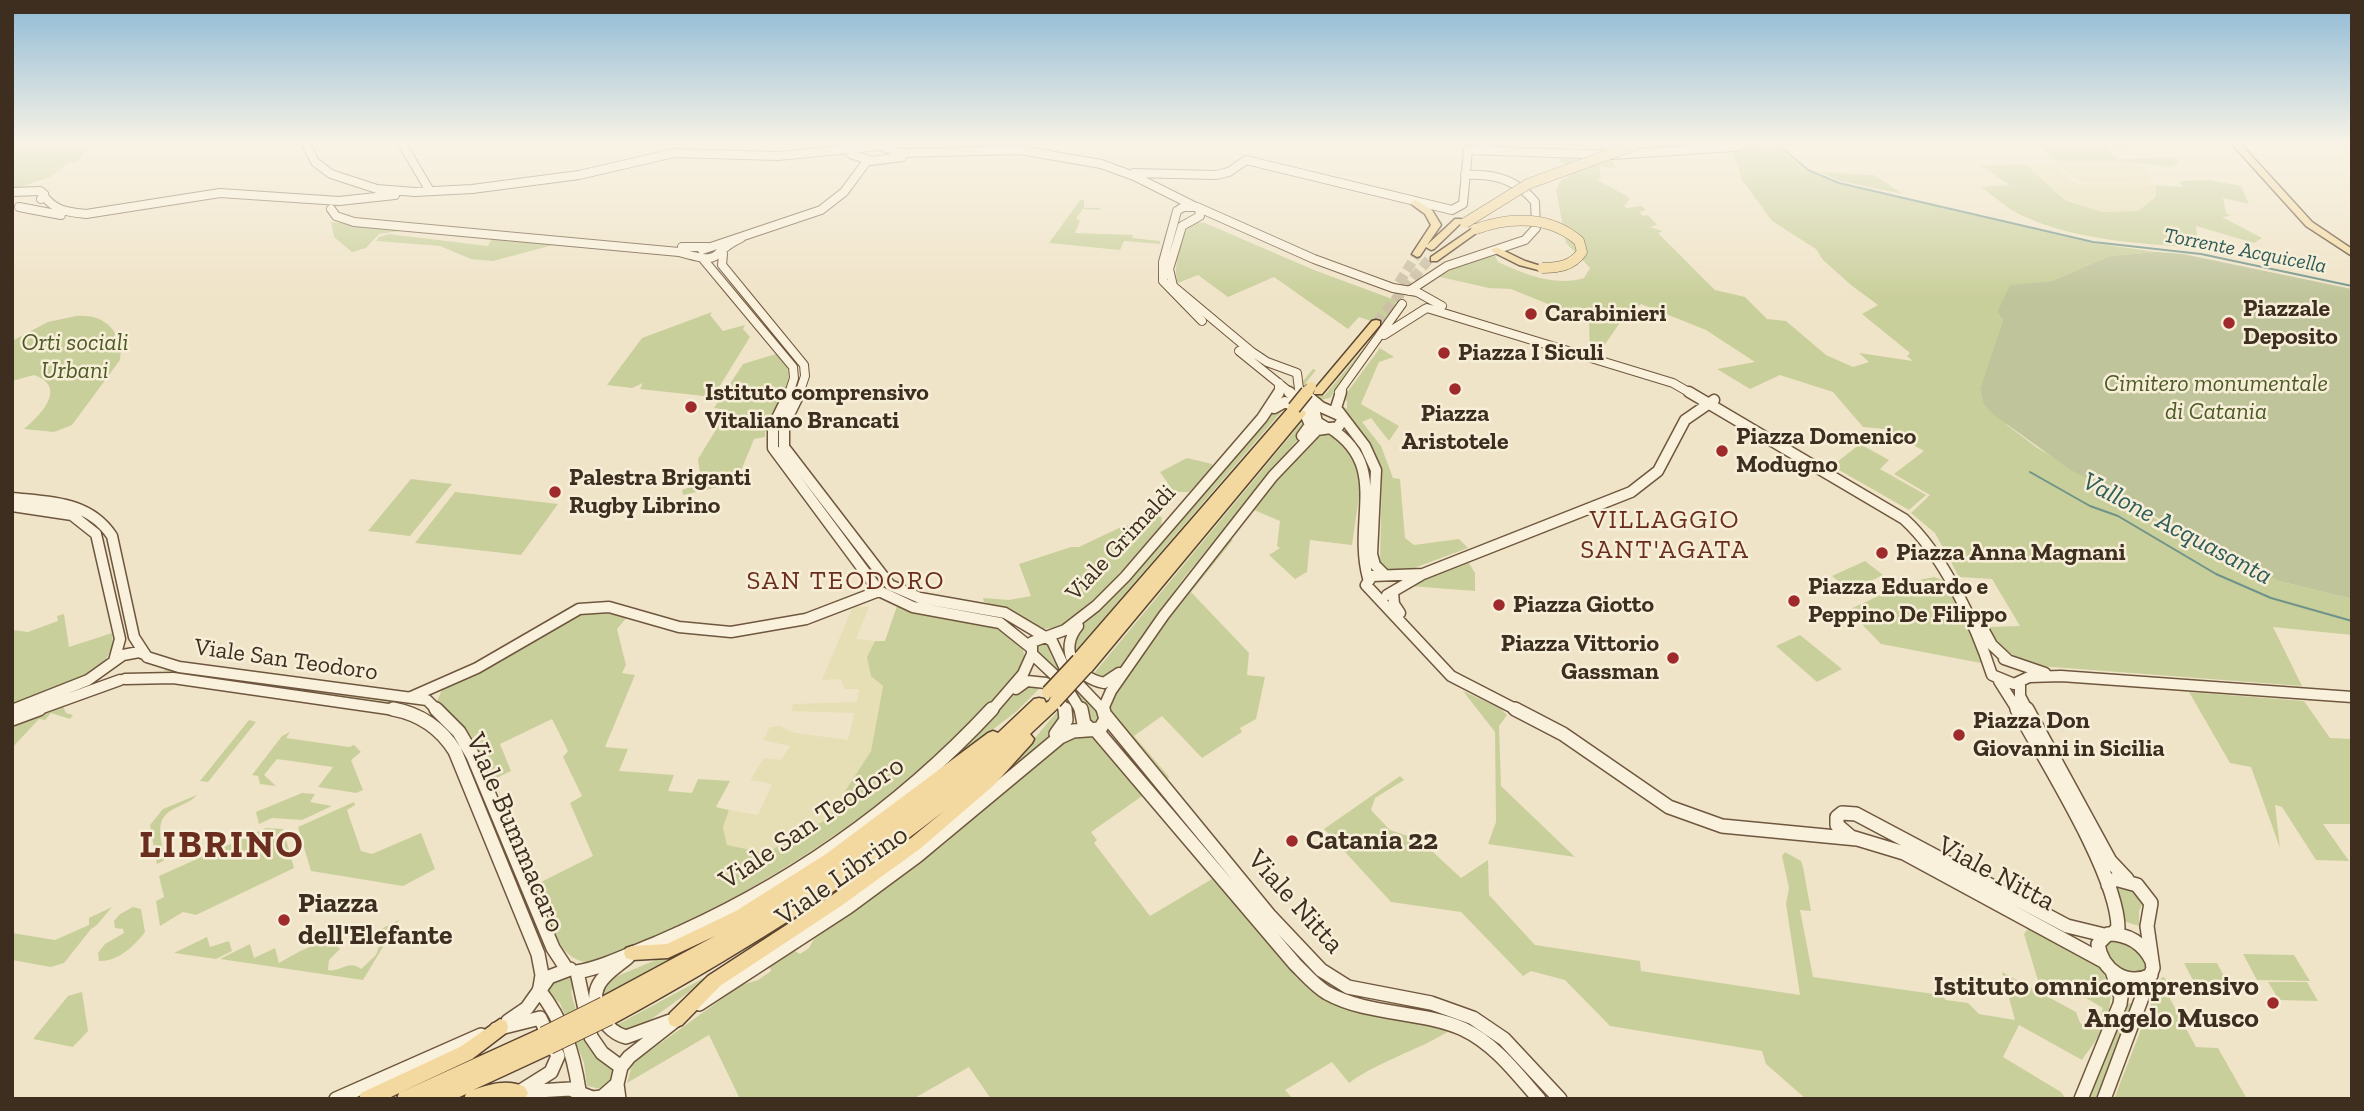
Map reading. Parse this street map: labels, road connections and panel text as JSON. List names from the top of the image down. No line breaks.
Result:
{"streets":{"main road":["Viale Grimaldi","Viale San Teodoro","Viale Bummacaro","Viale Nitta","Viale Librino"]},"crossings":[["Viale Grimaldi","Viale San Teodoro"],["Viale Grimaldi","Viale Nitta"],["Viale San Teodoro","Viale Bummacaro"]],"districts":["VILLAGGIO SANT'AGATA","SAN TEODORO","LIBRINO"],"water":["Torrente Acquicella","Vallone Acquasanta"],"parks":["Orti sociali Urbani","Cimitero monumentale di Catania"],"places":["Carabinieri","Piazzale Deposito","Piazza I Siculi","Piazza Aristotele","Istituto comprensivo Vitaliano Brancati","Piazza Domenico Modugno","Palestra Briganti Rugby Librino","Piazza Anna Magnani","Piazza Eduardo e Peppino De Filippo","Piazza Giotto","Piazza Vittorio Gassman","Piazza Don Giovanni in Sicilia","Catania 22","Piazza dell'Elefante","Istituto omnicomprensivo Angelo Musco"]}
